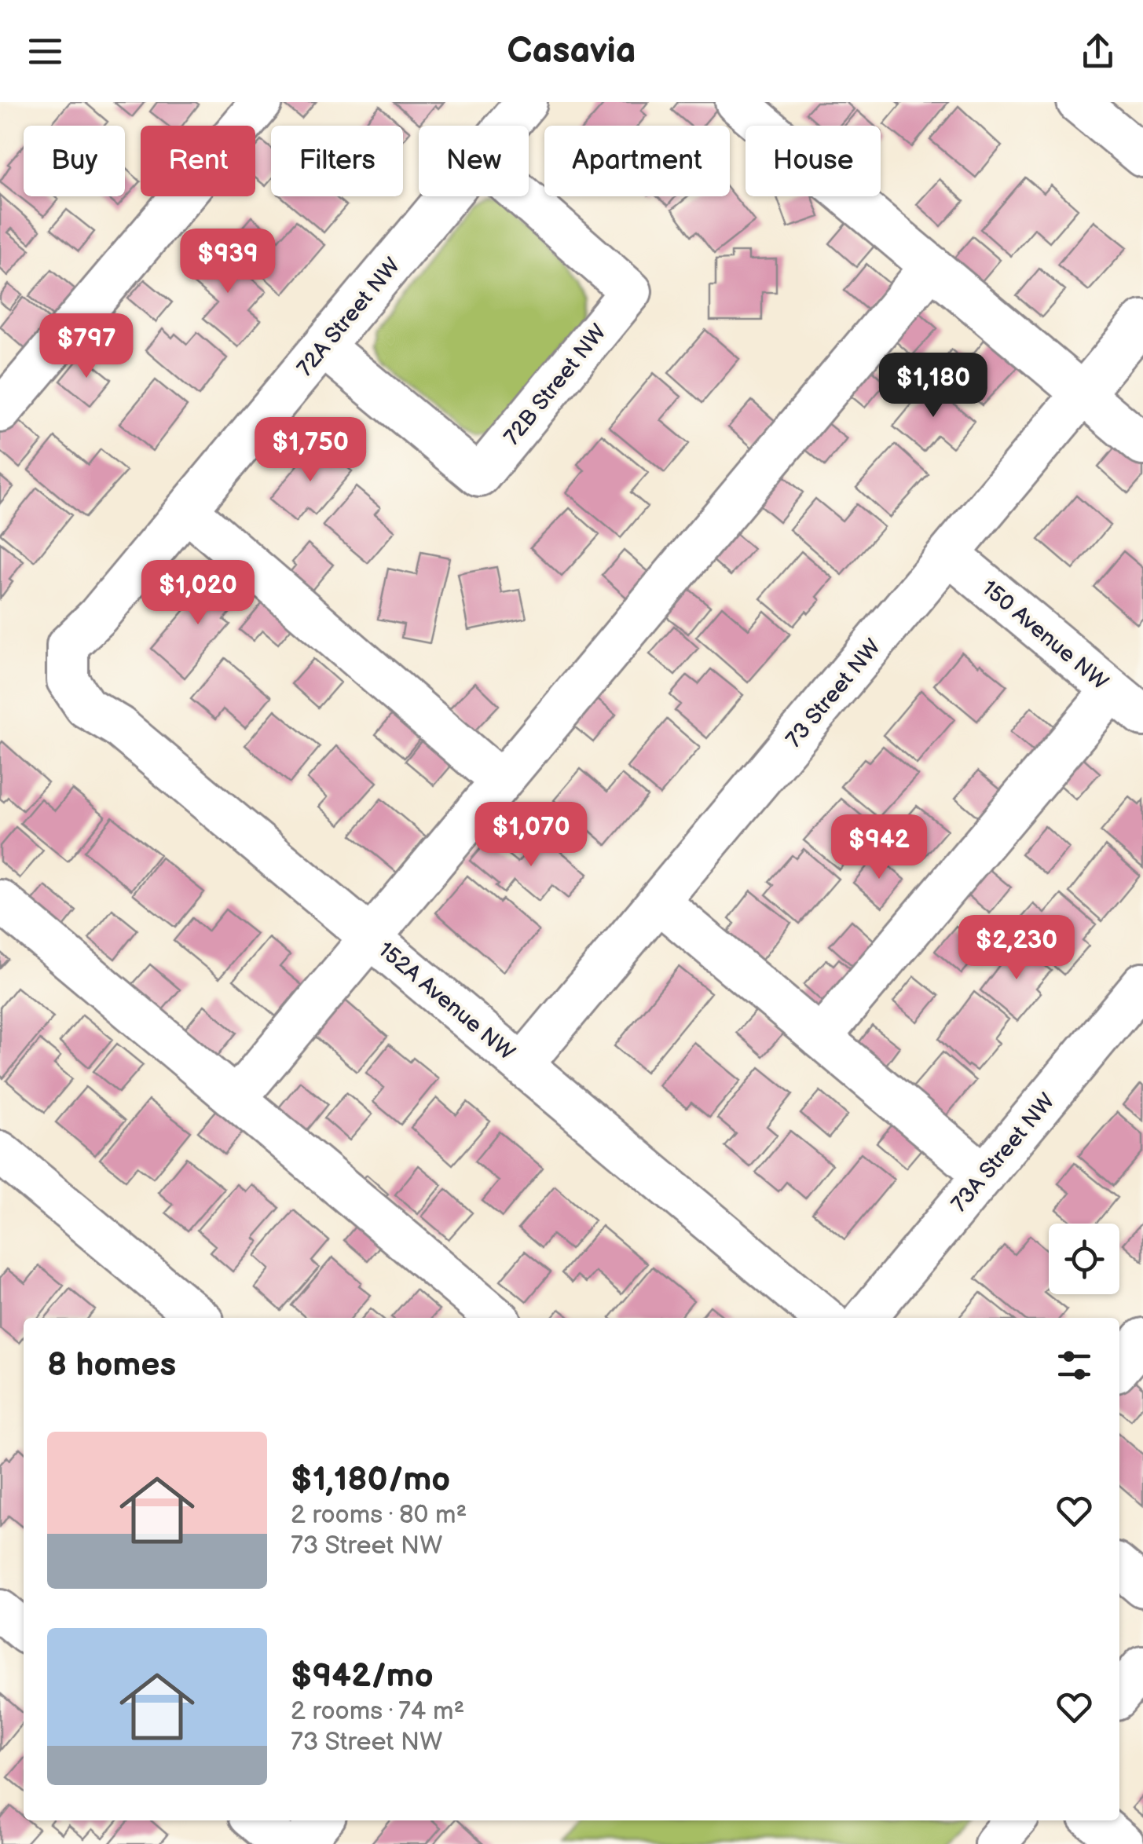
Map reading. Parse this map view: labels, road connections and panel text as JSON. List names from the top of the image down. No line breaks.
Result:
{"streets":{"street":["72A Street NW","72B Street NW","150 Avenue NW","73 Street NW","152A Avenue NW","73A Street NW"]},"crossings":[["72A Street NW","72B Street NW"],["72A Street NW","152A Avenue NW"],["150 Avenue NW","73 Street NW"],["73 Street NW","152A Avenue NW"]],"page":{"header":"Casavia","chip":["Buy","Rent","Filters","New","Apartment","House"],"price":["$939","$797","$1,180","$1,750","$1,020","$1,070","$942","$2,230"],"heading":"8 homes","list":[{"name":"$1,180/mo","note":"2 rooms · 80 m² · 73 Street NW"},{"name":"$942/mo","note":"2 rooms · 74 m² · 73 Street NW"}]}}
